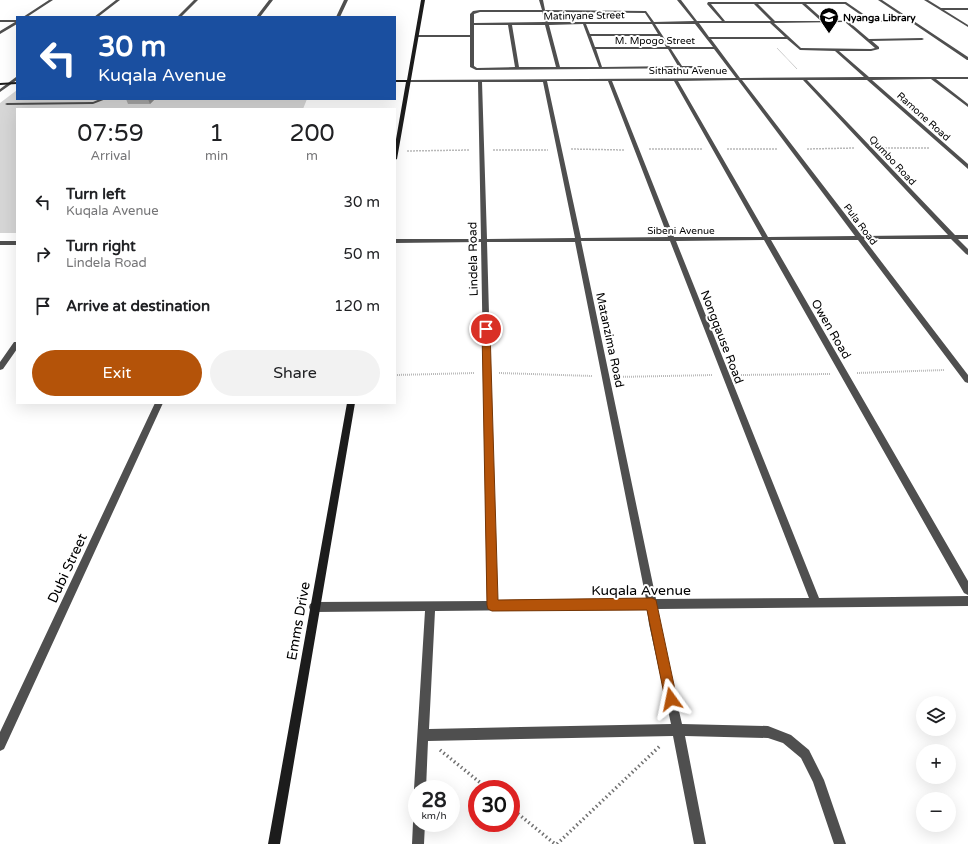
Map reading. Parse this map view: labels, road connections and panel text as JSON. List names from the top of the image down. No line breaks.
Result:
{"streets":{"street":["Matinyane Street","M. Mpogo Street","Sithathu Avenue","Ramone Road","Qumbo Road","Pula Road","Sibeni Avenue","Lindela Road","Owen Road","Nongqause Road","Matanzima Road","Dubi Street","Kuqala Avenue","Emms Drive"]},"crossings":[["Matinyane Street","Pula Road"],["M. Mpogo Street","Pula Road"],["Sithathu Avenue","Ramone Road"],["Sithathu Avenue","Qumbo Road"],["Sithathu Avenue","Pula Road"],["Sithathu Avenue","Lindela Road"],["Sithathu Avenue","Owen Road"],["Sithathu Avenue","Nongqause Road"],["Sithathu Avenue","Matanzima Road"],["Qumbo Road","Sibeni Avenue"],["Pula Road","Sibeni Avenue"],["Sibeni Avenue","Lindela Road"],["Sibeni Avenue","Owen Road"],["Sibeni Avenue","Nongqause Road"],["Sibeni Avenue","Matanzima Road"],["Lindela Road","Kuqala Avenue"],["Nongqause Road","Kuqala Avenue"],["Matanzima Road","Kuqala Avenue"],["Kuqala Avenue","Emms Drive"]],"places":{"school or university":["Nyanga Library"]},"page":{"turn":["30 m","Kuqala Avenue"],"eta":["07:59","Arrival","1","min","200","m"],"list":[{"name":"Turn left","note":"Kuqala Avenue","value":"30 m"},{"name":"Turn right","note":"Lindela Road","value":"50 m"},{"name":"Arrive at destination","value":"120 m"}],"buttons":["Exit","Share"],"map_buttons":["+","−"],"speed":"28 km/h","limit":"30"}}
